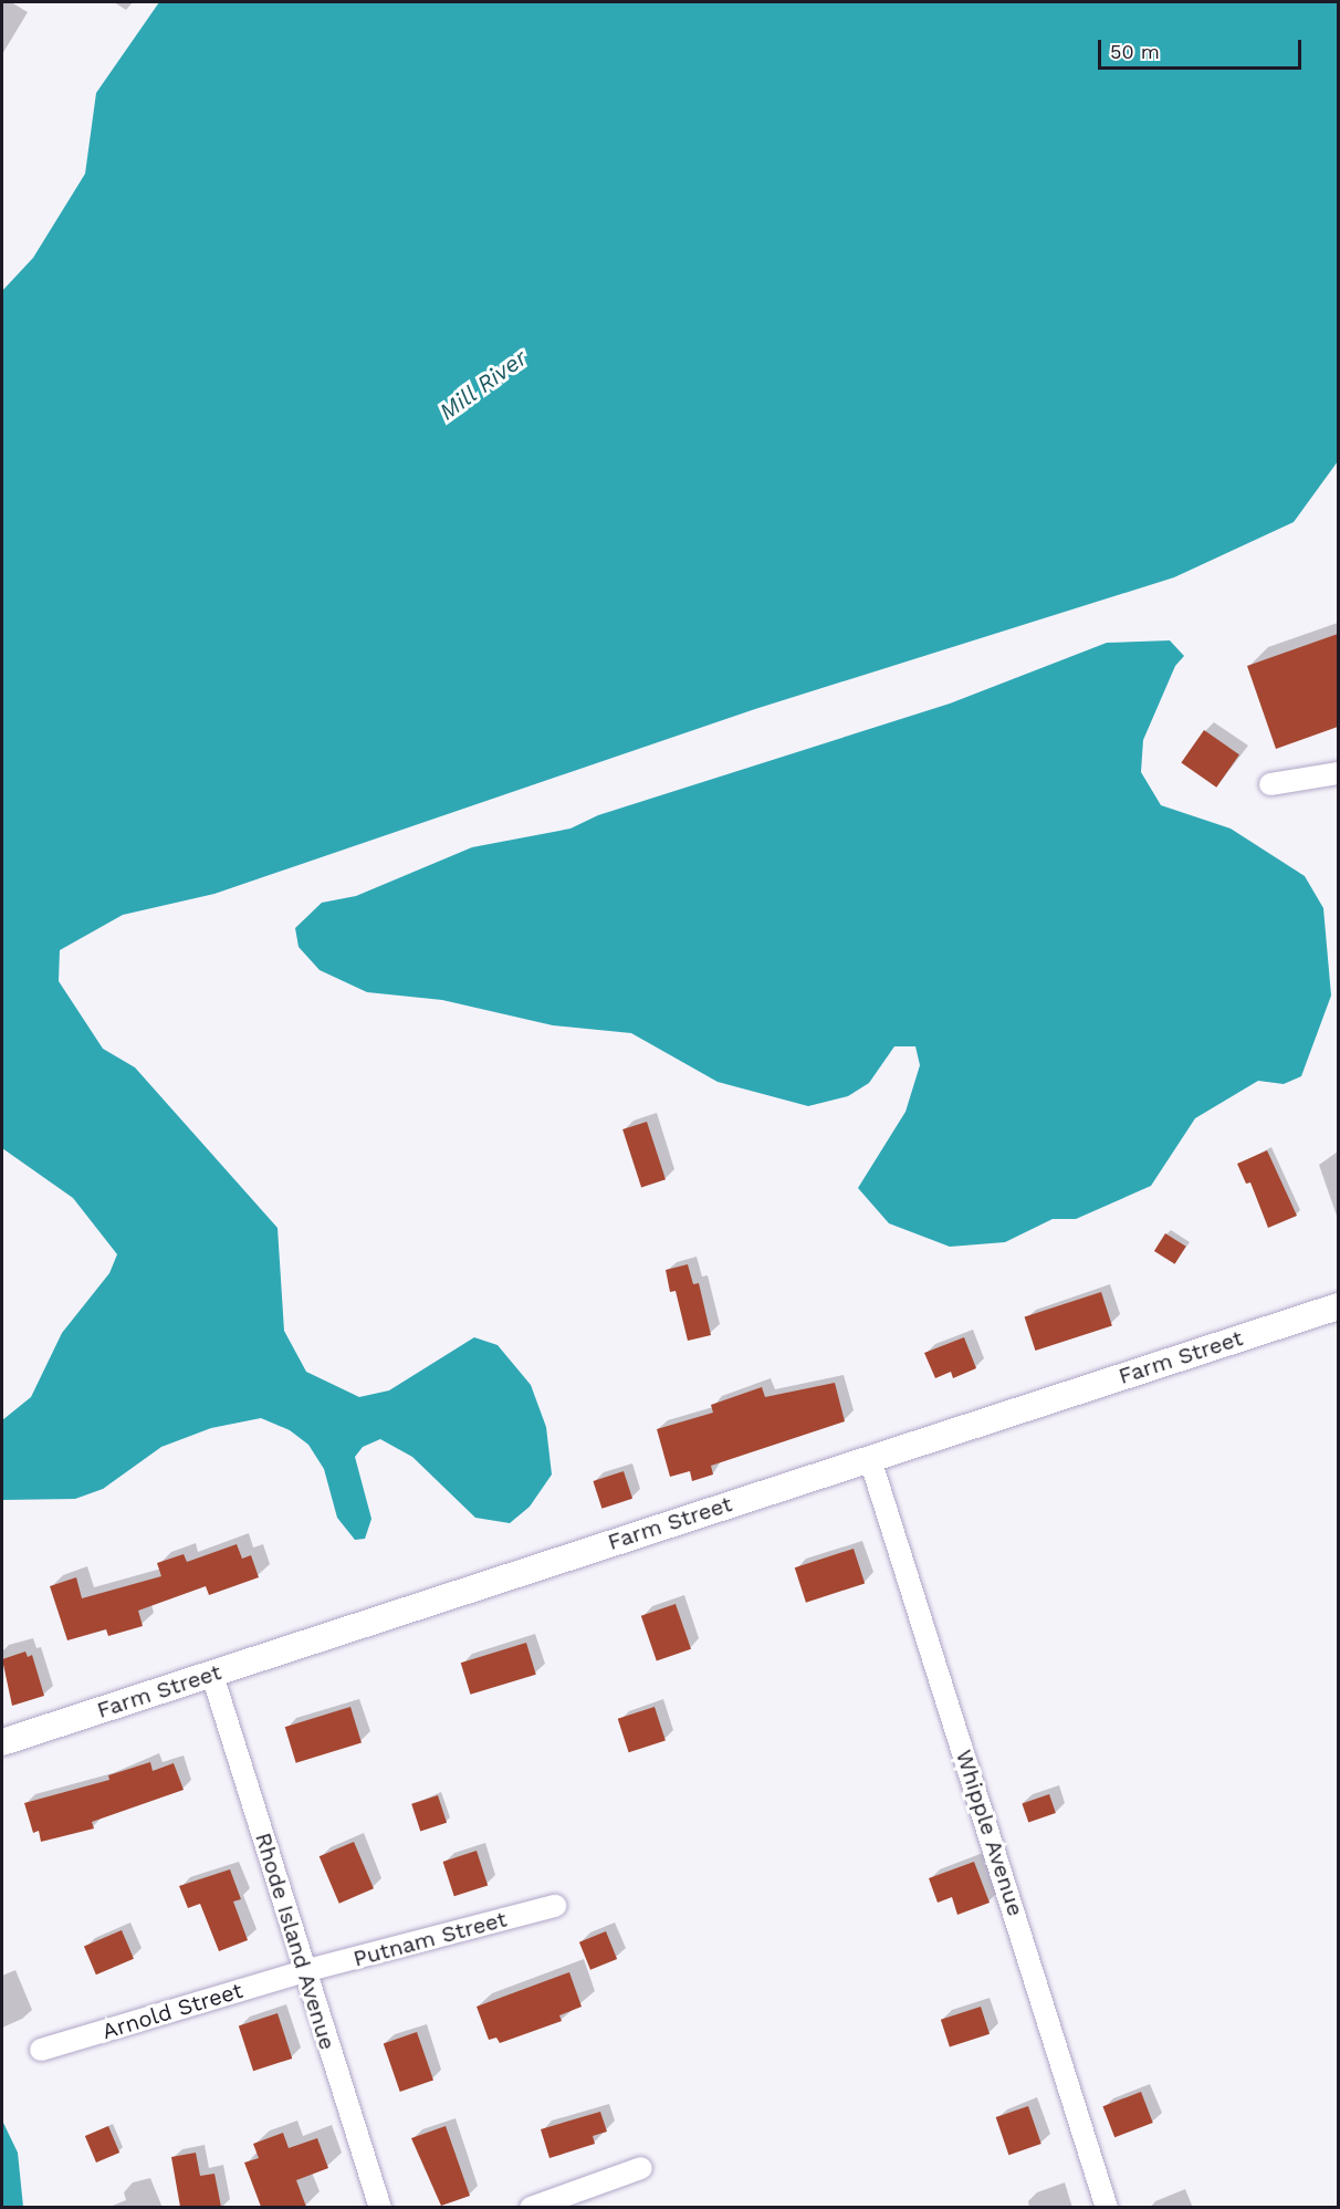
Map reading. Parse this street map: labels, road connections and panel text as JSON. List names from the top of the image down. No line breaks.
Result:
{"streets":{"street":["Farm Street","Whipple Avenue","Putnam Street","Rhode Island Avenue","Arnold Street"]},"crossings":[["Farm Street","Whipple Avenue"],["Farm Street","Rhode Island Avenue"],["Putnam Street","Rhode Island Avenue"],["Putnam Street","Arnold Street"],["Rhode Island Avenue","Arnold Street"]],"water":["Mill River"],"scale_bar":"50 m"}
